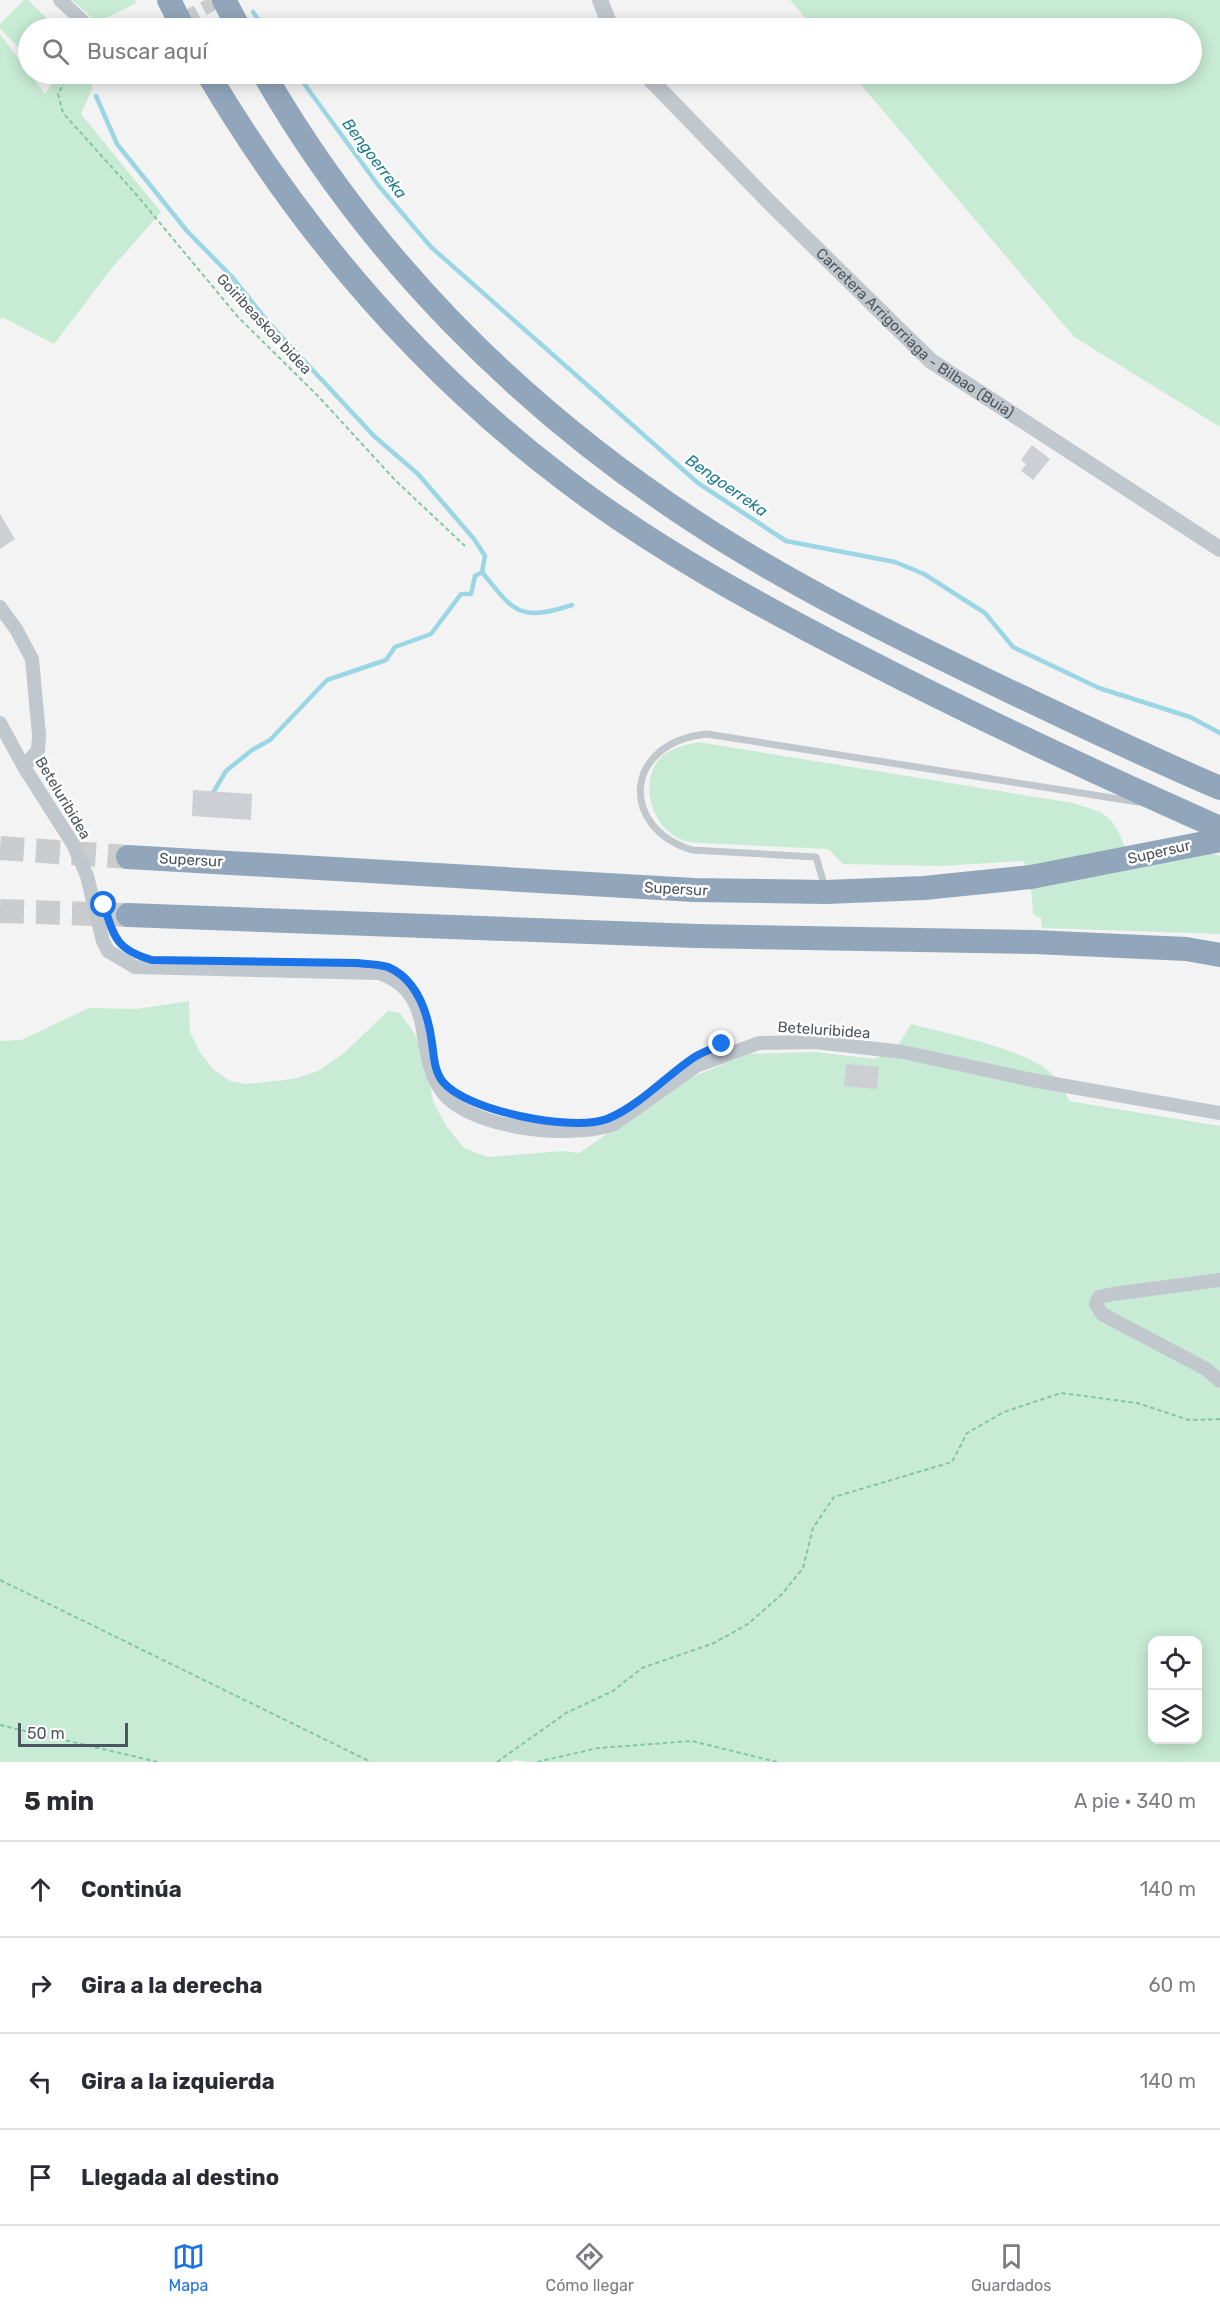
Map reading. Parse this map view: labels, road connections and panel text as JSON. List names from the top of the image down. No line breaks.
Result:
{"streets":{"highway":["Supersur"],"street":["Carretera Arrigorriaga - Bilbao (Buia)","Beteluribidea"],"path":["Goiribeaskoa bidea"]},"water":["Bengoerreka"],"scale_bar":"50 m","page":{"search":"Buscar aquí","scale":"50 m","heading":["5 min","A pie · 340 m"],"list":[["Continúa","140 m"],["Gira a la derecha","60 m"],["Gira a la izquierda","140 m"],"Llegada al destino"],"nav":["Mapa","Cómo llegar","Guardados"]}}
